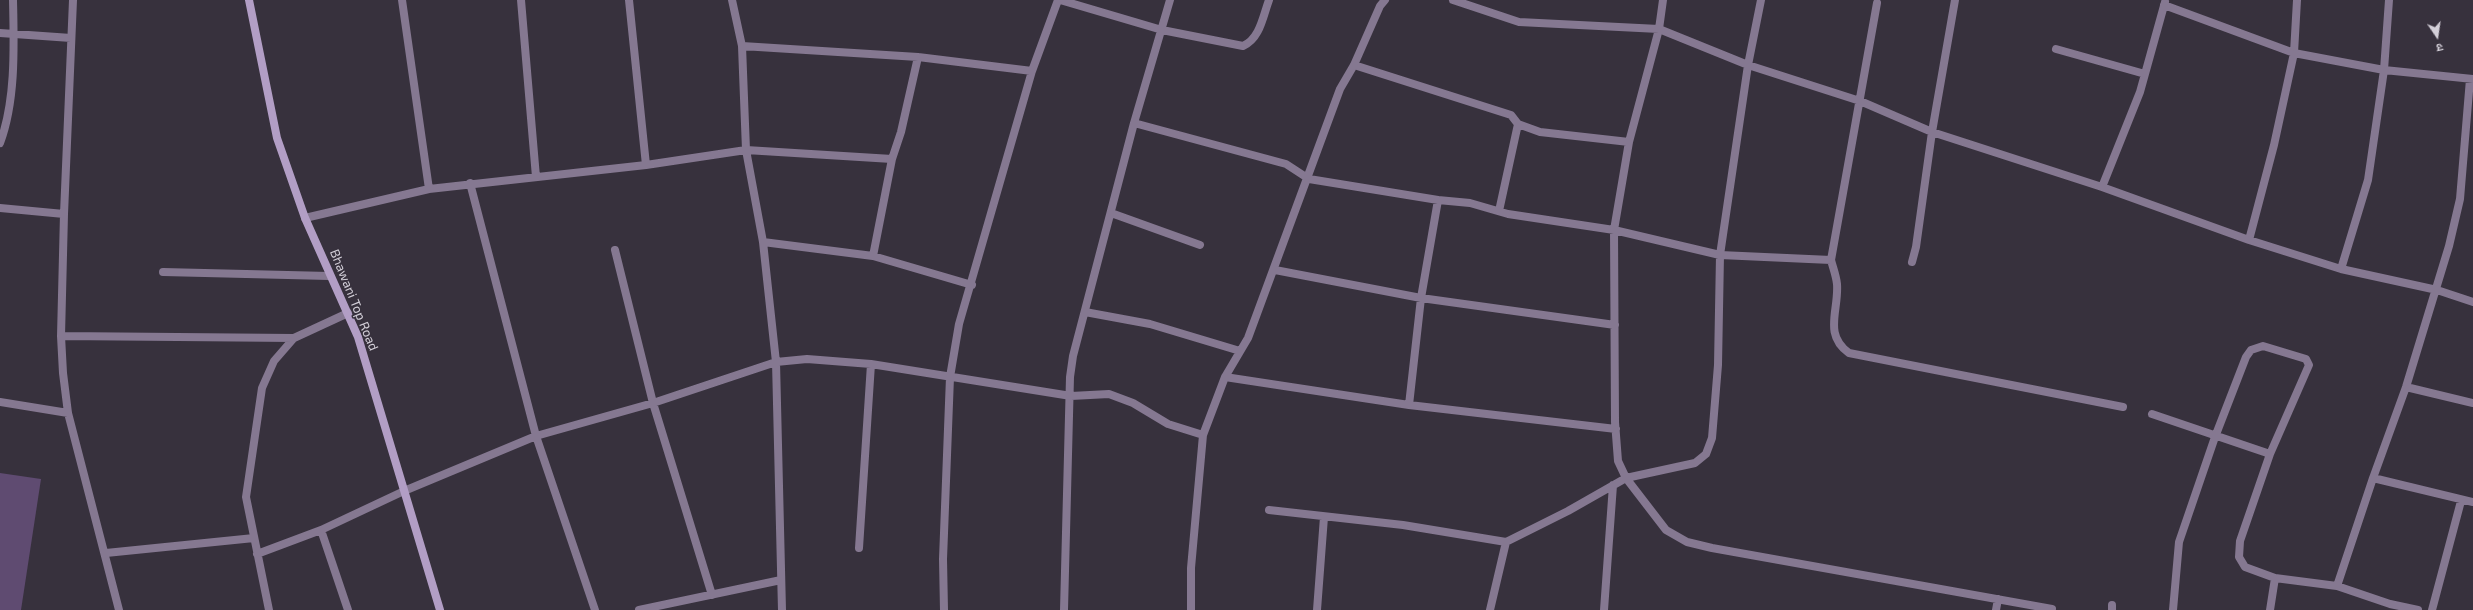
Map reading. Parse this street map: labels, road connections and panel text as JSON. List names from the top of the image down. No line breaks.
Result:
{"streets":{"street":["Bhawani Top Road"]},"north":"bottom"}
